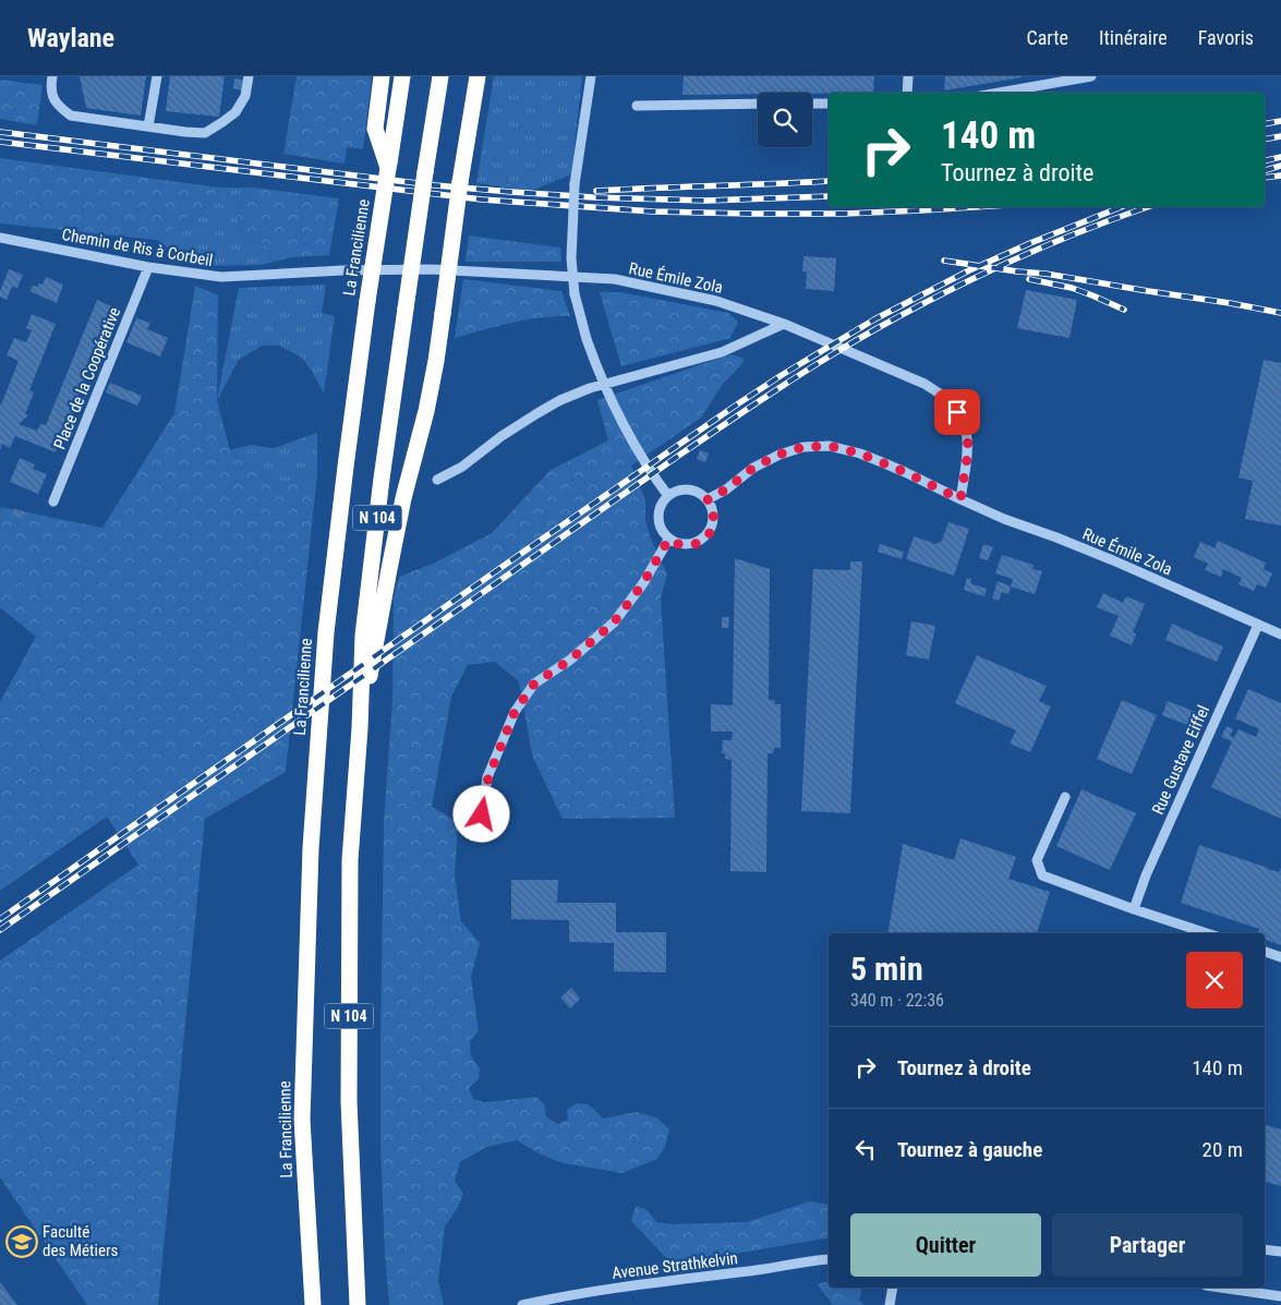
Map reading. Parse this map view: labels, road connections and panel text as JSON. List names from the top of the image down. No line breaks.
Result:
{"streets":{"highway":["La Francilienne","N 104"],"street":["Chemin de Ris à Corbeil","Rue Émile Zola","Place de la Coopérative","Rue Gustave Eiffel","Avenue Strathkelvin"]},"crossings":[["Chemin de Ris à Corbeil","Rue Émile Zola"],["Chemin de Ris à Corbeil","Place de la Coopérative"],["Rue Émile Zola","Rue Gustave Eiffel"]],"places":{"school or university":["Faculté des Métiers"]},"page":{"header":"Waylane","nav":["Carte","Itinéraire","Favoris"],"turn":["140 m","Tournez à droite"],"heading":["5 min","340 m · 22:36"],"list":[{"name":"Tournez à droite","value":"140 m"},{"name":"Tournez à gauche","value":"20 m"}],"buttons":["Quitter","Partager"]}}
